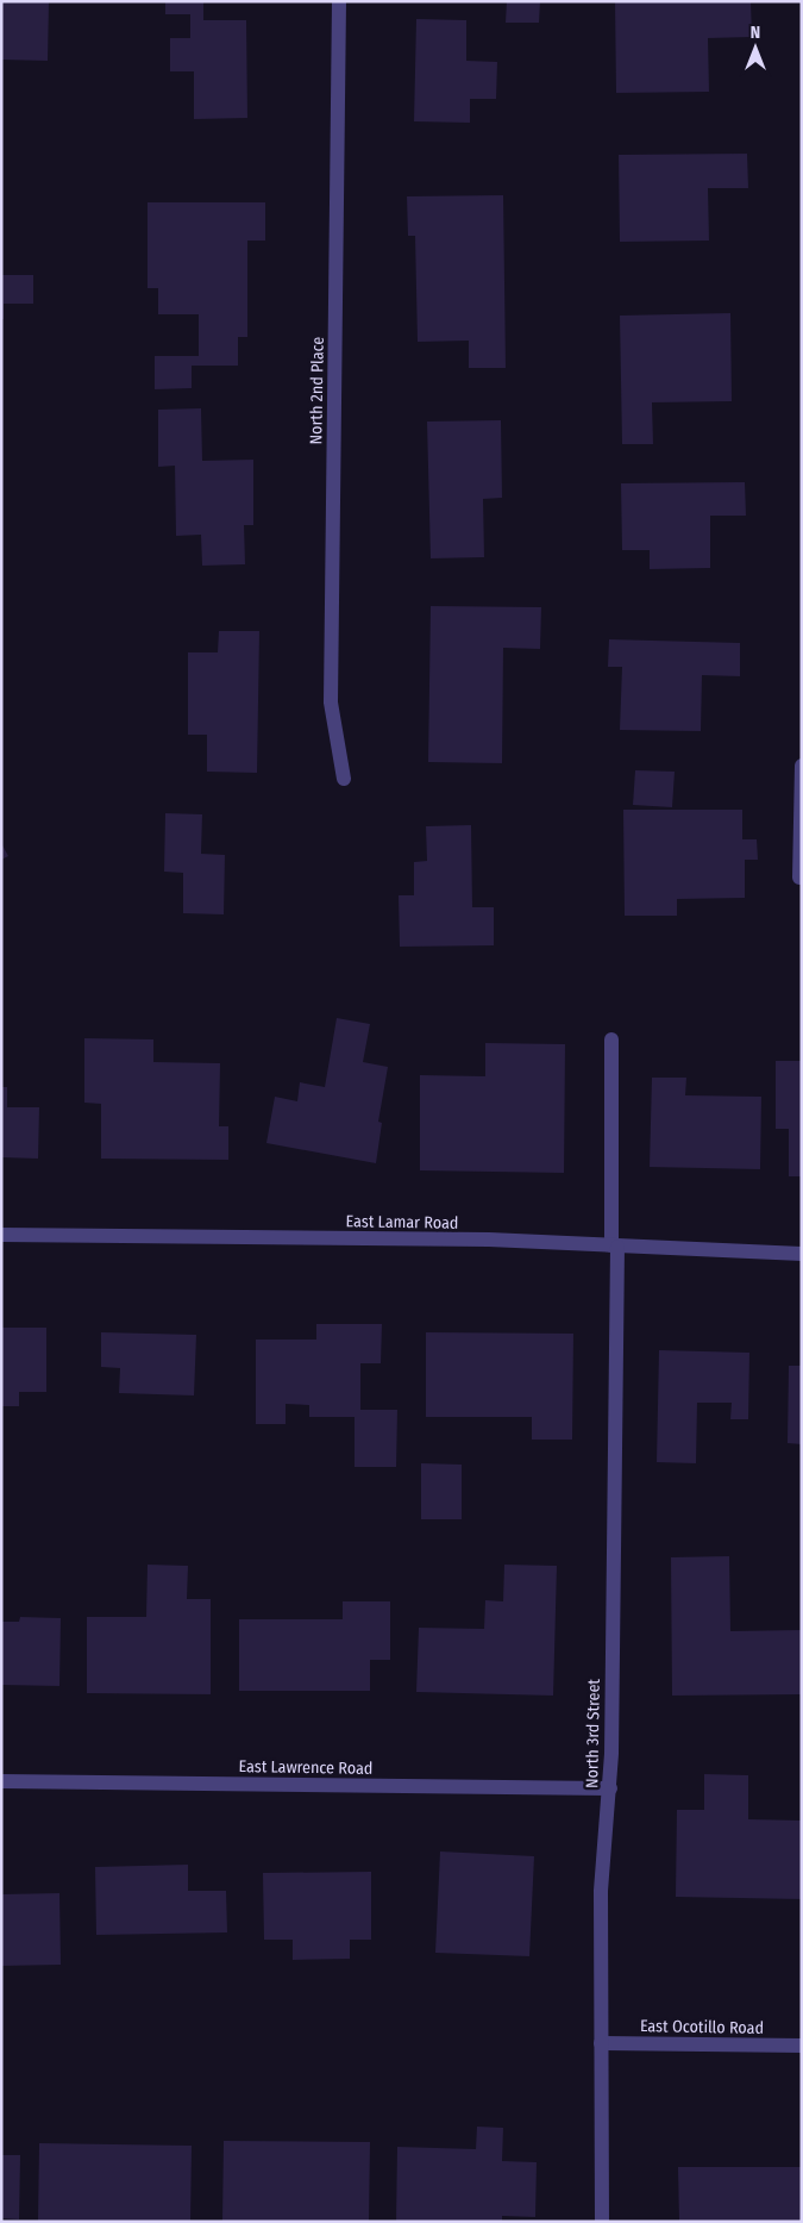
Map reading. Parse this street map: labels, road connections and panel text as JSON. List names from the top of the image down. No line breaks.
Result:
{"streets":{"street":["North 2nd Place","East Lamar Road","North 3rd Street","East Lawrence Road","East Ocotillo Road"]},"crossings":[["East Lamar Road","North 3rd Street"],["North 3rd Street","East Lawrence Road"],["North 3rd Street","East Ocotillo Road"]],"north":"top"}
